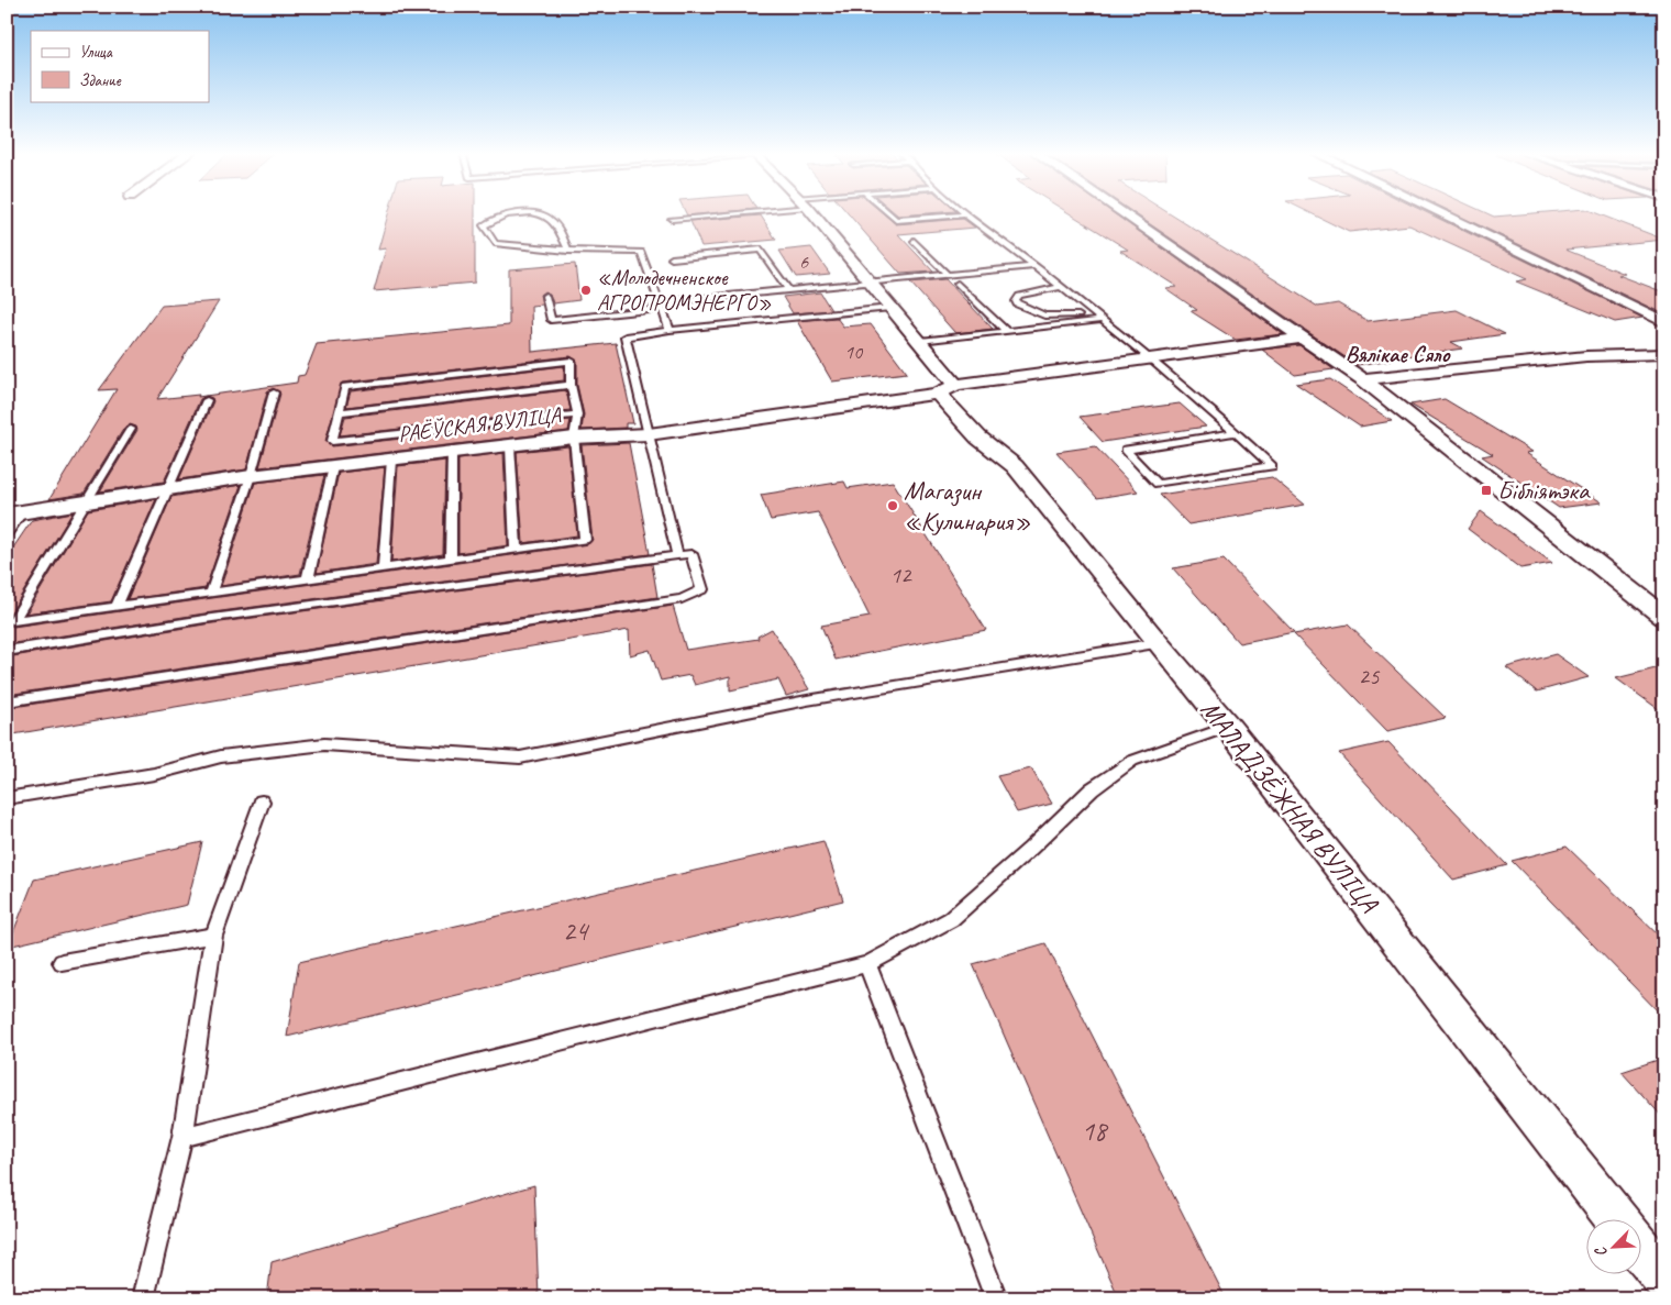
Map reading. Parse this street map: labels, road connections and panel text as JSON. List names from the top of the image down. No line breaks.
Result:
{"streets":{"street":["РАЁЎСКАЯ ВУЛІЦА","МАЛАДЗЁЖНАЯ ВУЛІЦА"]},"crossings":[["РАЁЎСКАЯ ВУЛІЦА","МАЛАДЗЁЖНАЯ ВУЛІЦА"]],"districts":["Вялікае Сяло"],"places":{"other":["«Молодечненское АГРОПРОМЭНЕРГО»","Магазин «Кулинария»"],"transit":["Бібліятэка"]},"house_numbers":["6","10","12","25","24","18"],"legend":["Улица","Здание"],"north":"bottom left"}
